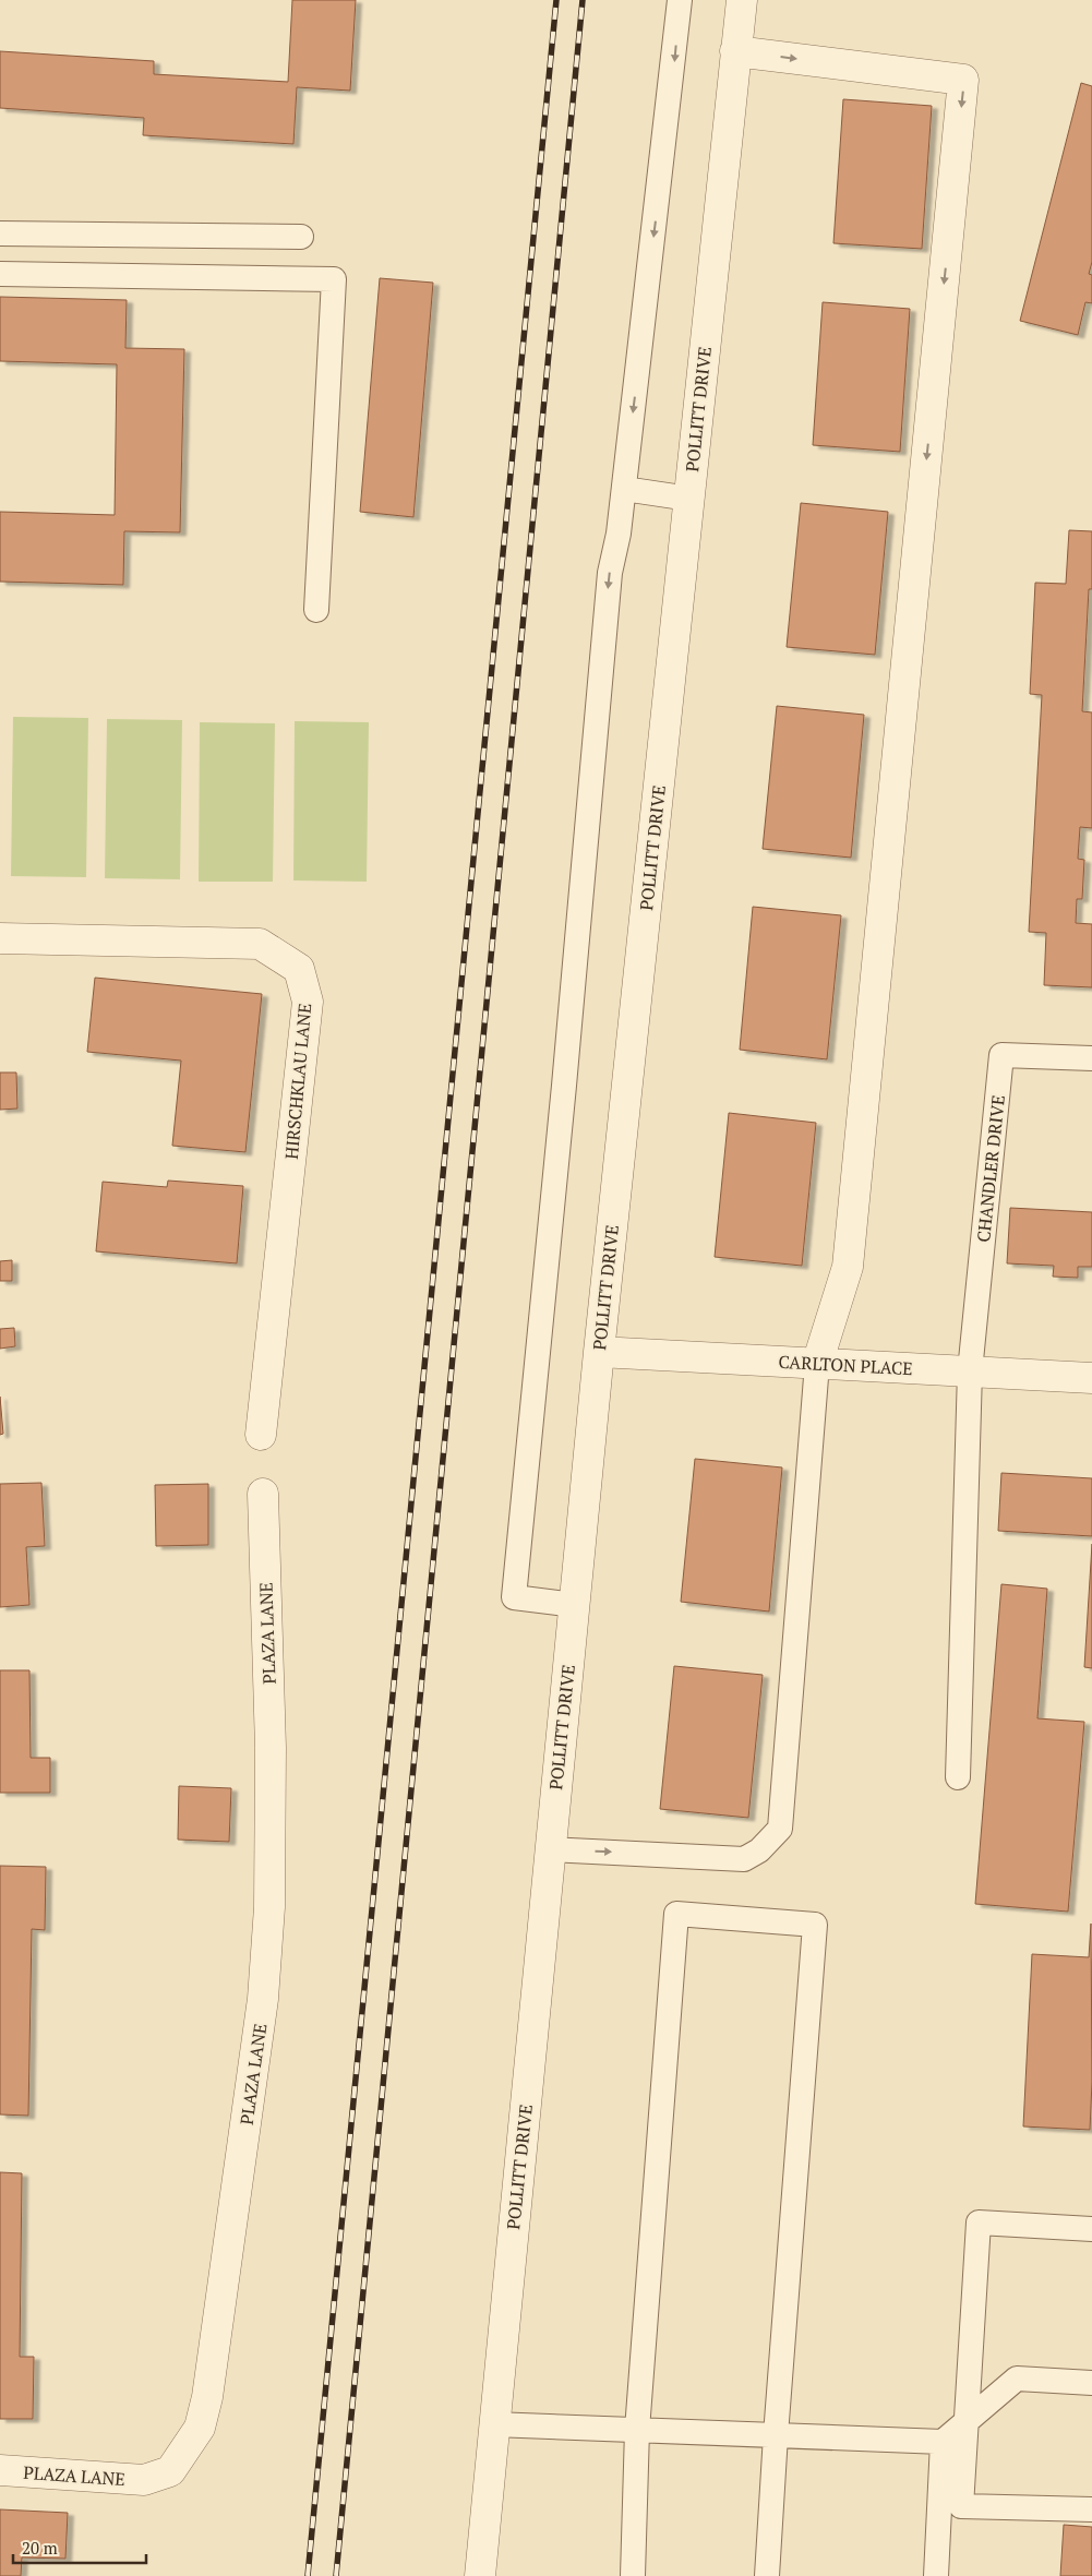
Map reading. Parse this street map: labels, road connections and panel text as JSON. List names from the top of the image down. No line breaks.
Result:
{"streets":{"street":["POLLITT DRIVE","HIRSCHKLAU LANE","CARLTON PLACE","PLAZA LANE"],"lane":["CHANDLER DRIVE"]},"crossings":[["POLLITT DRIVE","CARLTON PLACE"],["CHANDLER DRIVE","CARLTON PLACE"]],"scale_bar":"20 m"}
